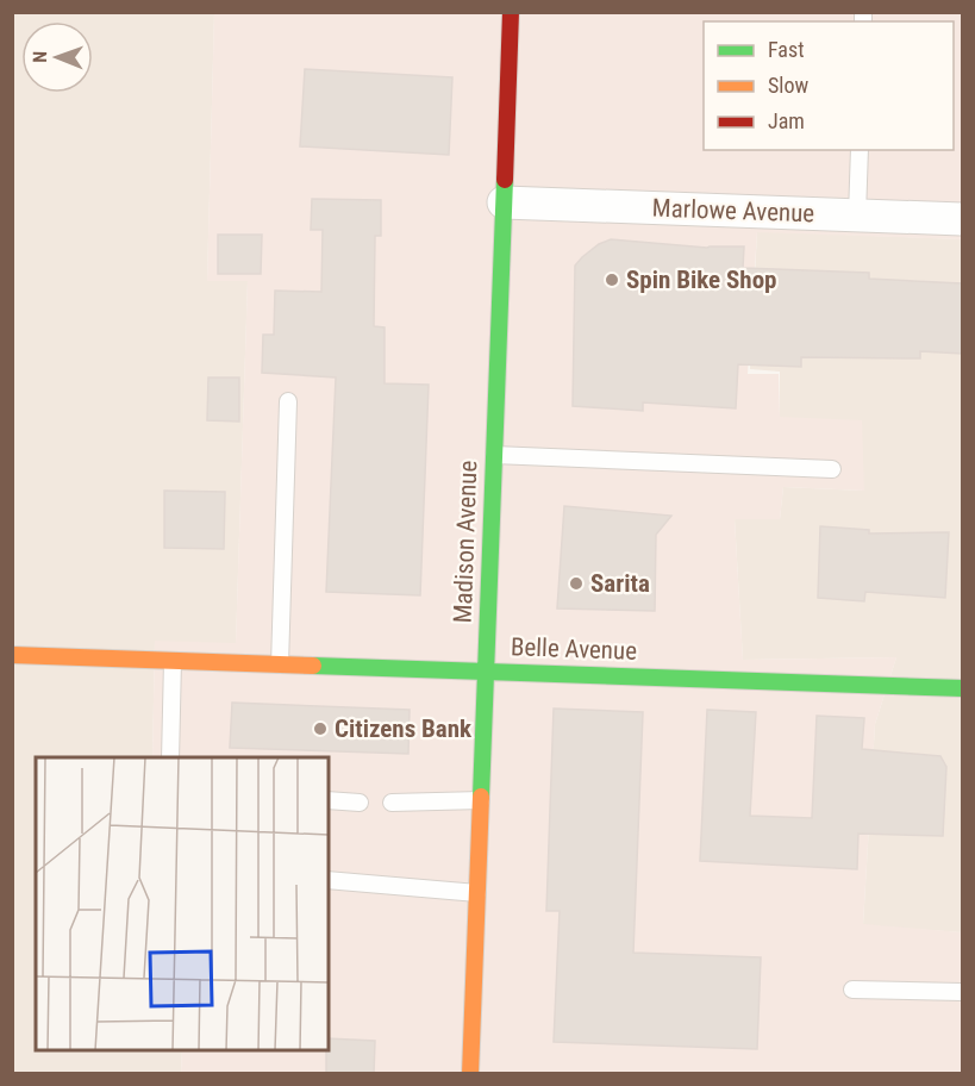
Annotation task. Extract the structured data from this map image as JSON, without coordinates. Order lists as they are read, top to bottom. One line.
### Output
{"streets":{"main road":["Madison Avenue","Belle Avenue"],"street":["Marlowe Avenue"]},"crossings":[["Marlowe Avenue","Madison Avenue"],["Madison Avenue","Belle Avenue"]],"places":["Spin Bike Shop","Sarita","Citizens Bank"],"legend":["Fast","Slow","Jam"],"north":"left"}
